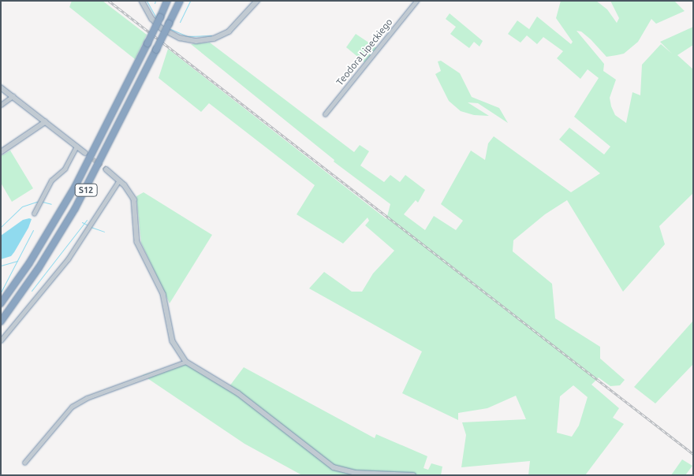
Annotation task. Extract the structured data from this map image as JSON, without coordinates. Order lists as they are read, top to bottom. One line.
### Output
{"streets":{"highway":["S12"],"street":["Teodora Lipeckiego"]}}
